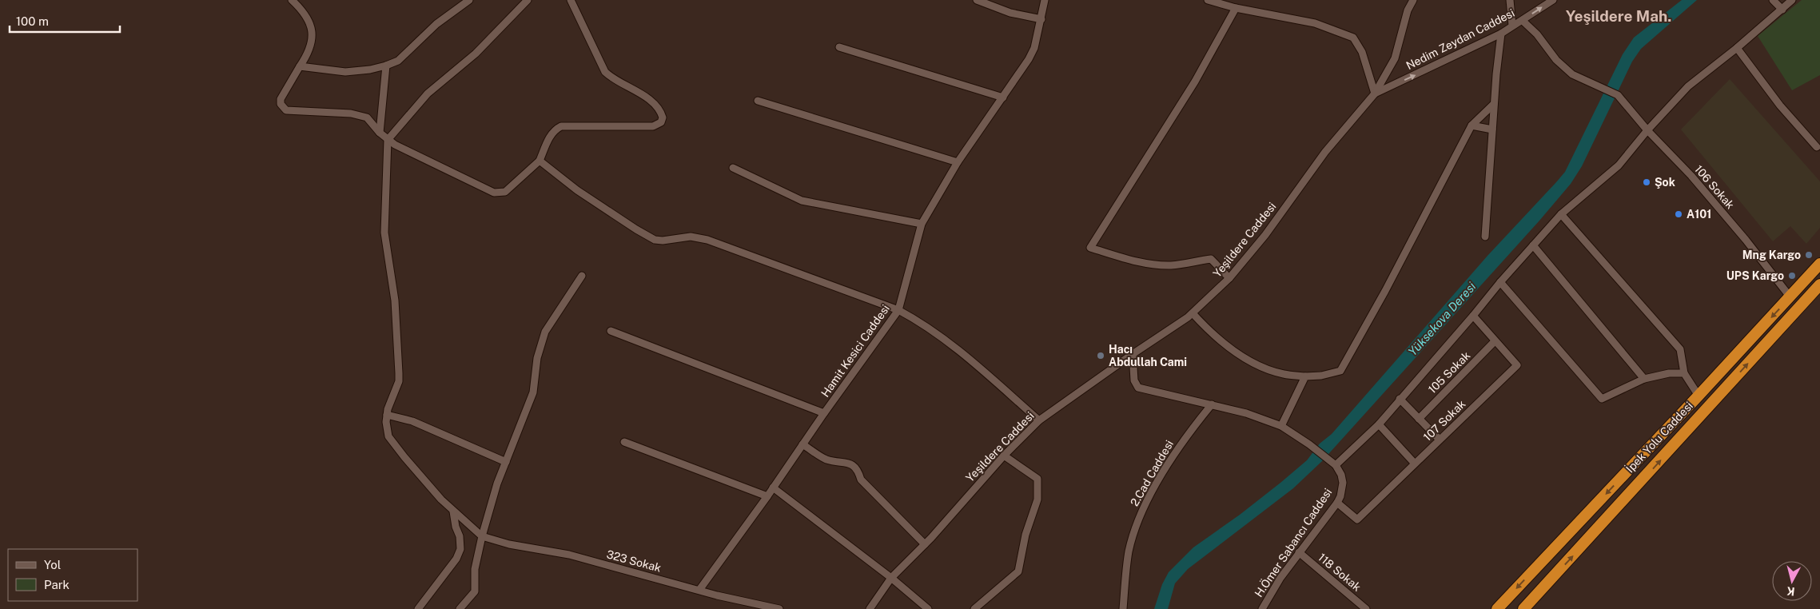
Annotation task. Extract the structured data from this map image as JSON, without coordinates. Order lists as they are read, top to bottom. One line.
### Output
{"streets":{"highway":["İpek Yolu Caddesi"],"street":["Nedim Zeydan Caddesi","106 Sokak","Yeşildere Caddesi","Hamit Kesici Caddesi","105 Sokak","107 Sokak","2.Cad Caddesi","H.Ömer Sabancı Caddesi","323 Sokak","118 Sokak"]},"crossings":[["Nedim Zeydan Caddesi","106 Sokak"],["Nedim Zeydan Caddesi","Yeşildere Caddesi"],["106 Sokak","İpek Yolu Caddesi"],["Hamit Kesici Caddesi","323 Sokak"],["105 Sokak","107 Sokak"],["107 Sokak","H.Ömer Sabancı Caddesi"],["H.Ömer Sabancı Caddesi","118 Sokak"]],"one_way":["Nedim Zeydan Caddesi"],"districts":["Yeşildere Mah."],"water":["Yüksekova Deresi"],"places":["Şok","A101","Mng Kargo","UPS Kargo","Hacı Abdullah Cami"],"legend":["Yol","Park"],"scale_bar":"100 m","north":"bottom"}
